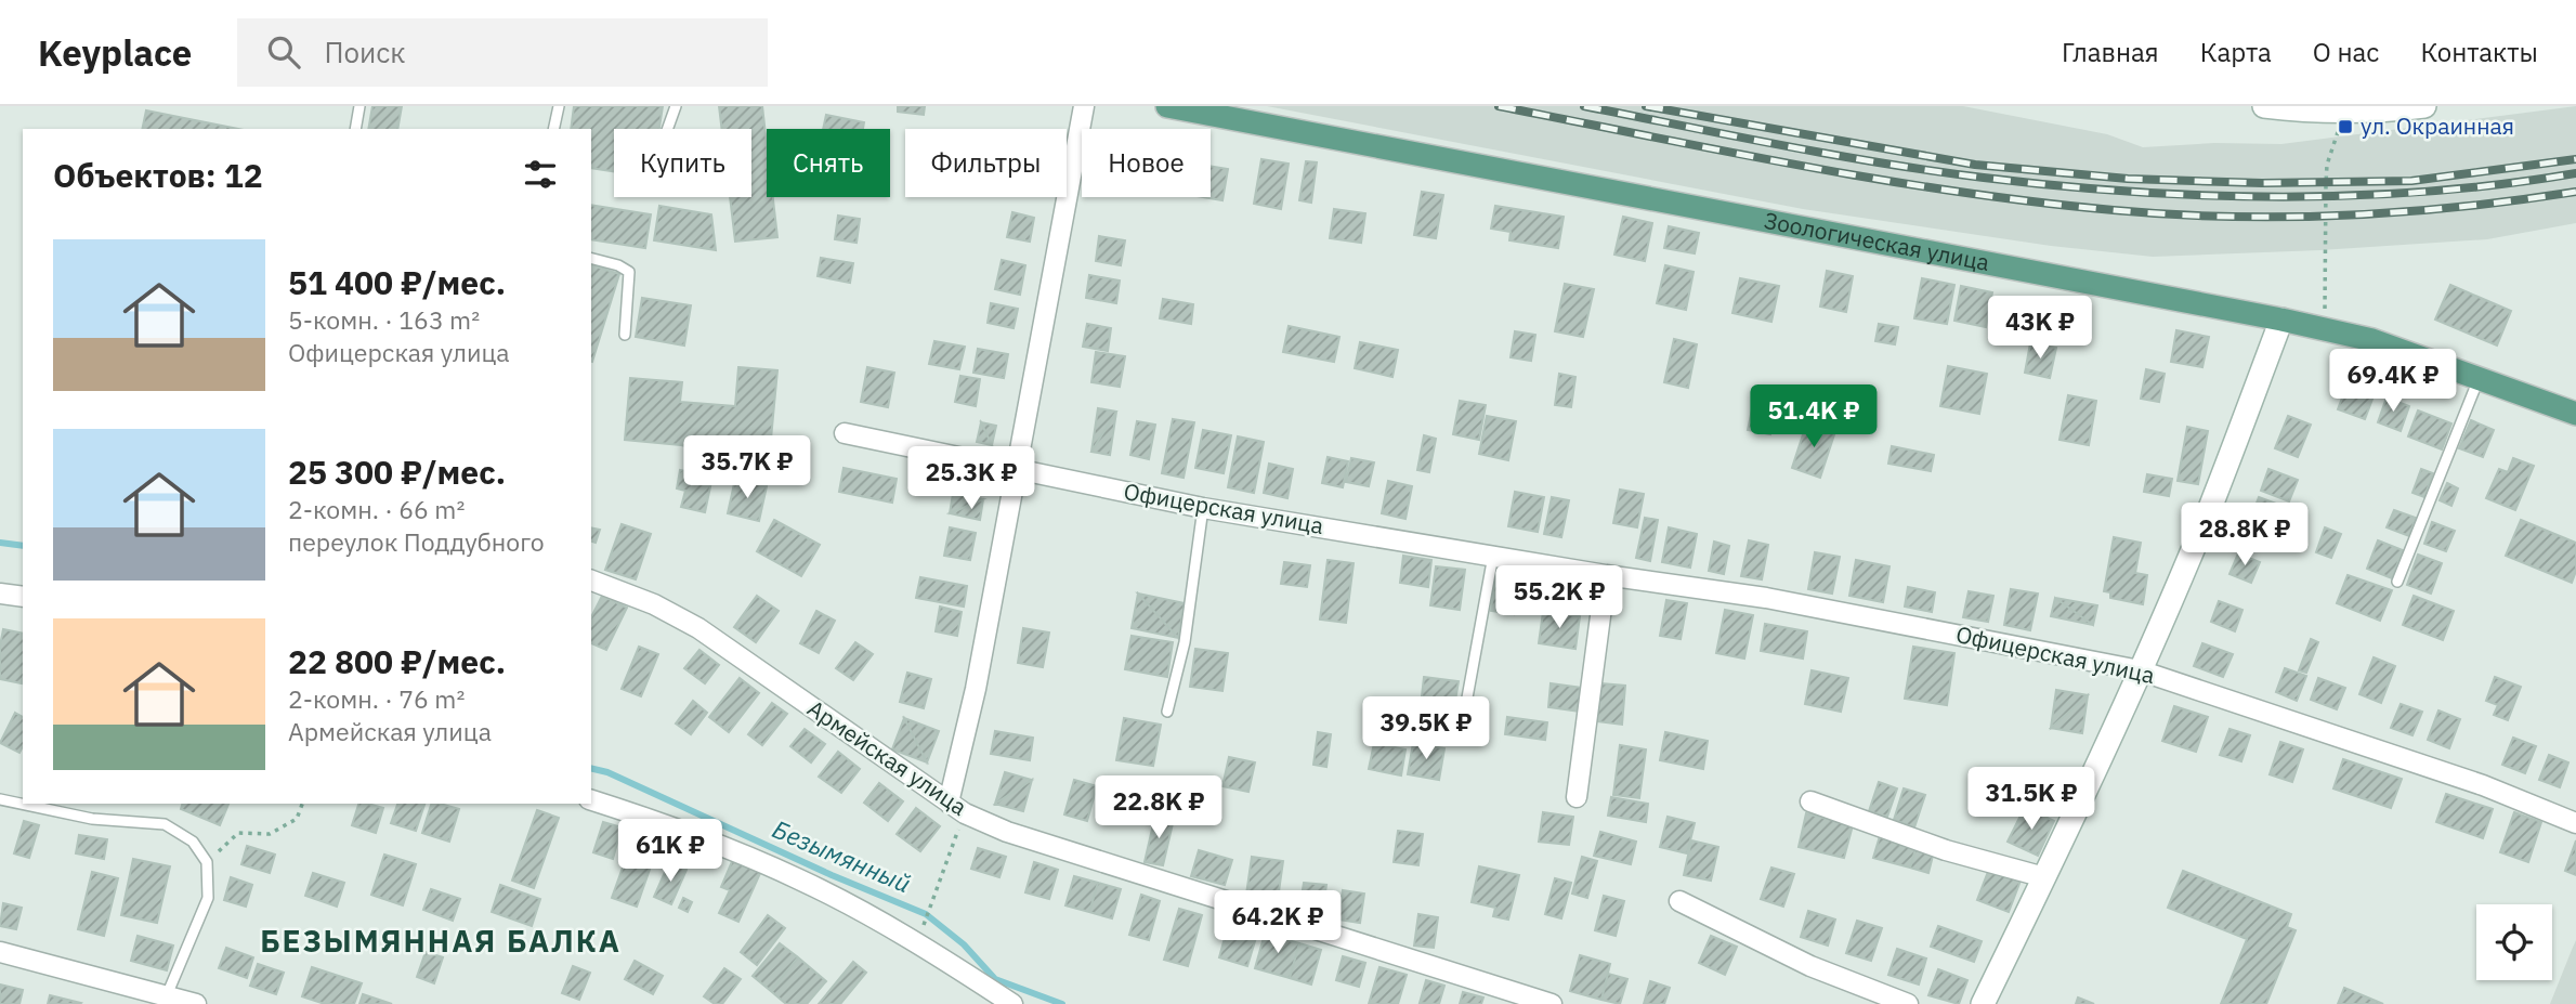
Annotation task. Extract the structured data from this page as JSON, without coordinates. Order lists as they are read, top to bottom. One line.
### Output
{"streets":{"main road":["Зоологическая улица"],"street":["Офицерская улица","Армейская улица"]},"districts":["БЕЗЫМЯННАЯ БАЛКА"],"water":["Безымянный"],"places":{"transit":["ул. Окраинная"]},"page":{"header":"Keyplace","search":"Поиск","nav":["Главная","Карта","О нас","Контакты"],"chip":["Купить","Снять","Фильтры","Новое"],"heading":"Объектов: 12","list":[{"name":"51 400 ₽/мес.","note":"5-комн. · 163 m² · Офицерская улица"},{"name":"25 300 ₽/мес.","note":"2-комн. · 66 m² · переулок Поддубного"},{"name":"22 800 ₽/мес.","note":"2-комн. · 76 m² · Армейская улица"}],"price":["43K ₽","69.4K ₽","51.4K ₽","35.7K ₽","25.3K ₽","28.8K ₽","55.2K ₽","39.5K ₽","31.5K ₽","22.8K ₽","61K ₽","64.2K ₽"]}}
